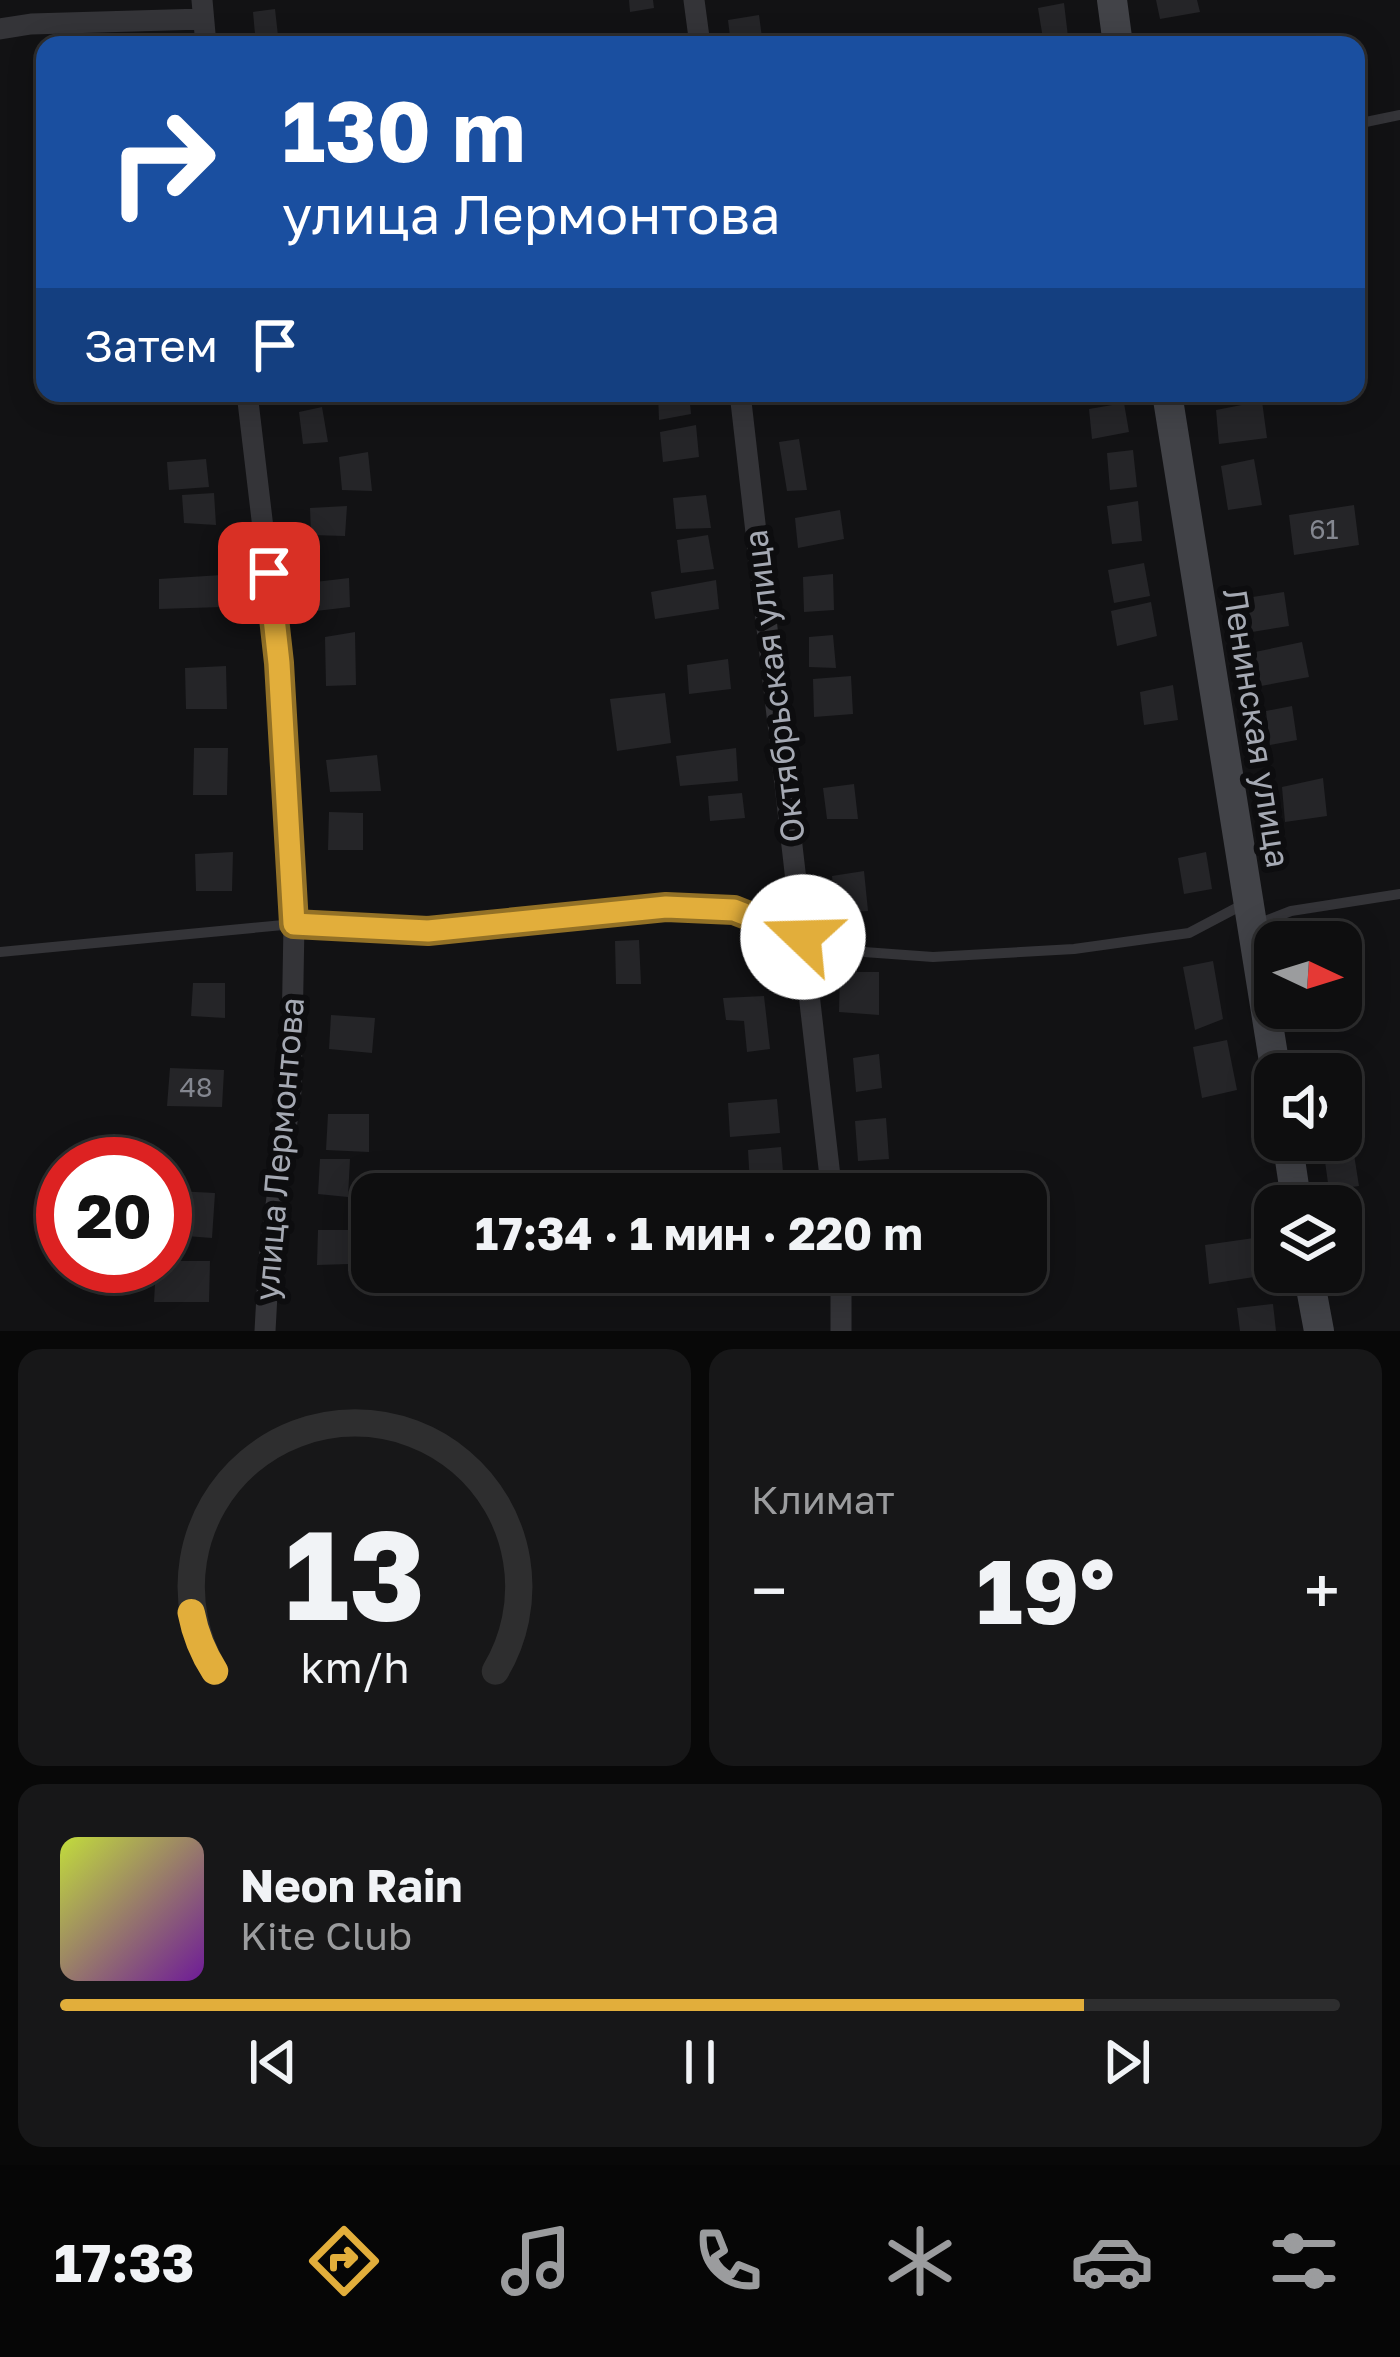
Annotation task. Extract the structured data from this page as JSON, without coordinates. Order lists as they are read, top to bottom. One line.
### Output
{"streets":{"street":["Октябрьская улица","Ленинская улица","улица Лермонтова"]},"house_numbers":["61","48"],"north":"right","page":{"turn":["130 m","улица Лермонтова"],"then":"Затем","limit":"20","trip":"17:34 · 1 мин · 220 m","tile":"Климат","heat":["−","19°","+"],"song":["Neon Rain","Kite Club"],"tabs":"17:33","gauge":["13","km/h"]}}
